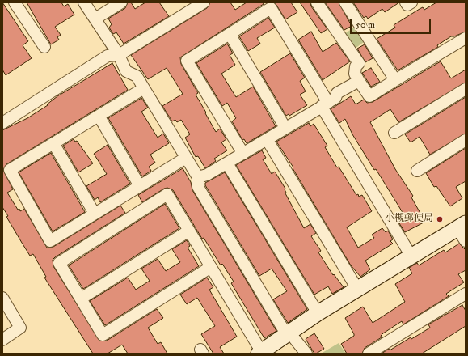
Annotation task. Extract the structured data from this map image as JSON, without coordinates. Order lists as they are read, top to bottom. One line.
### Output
{"places":["小槻郵便局"],"scale_bar":"50 m"}
